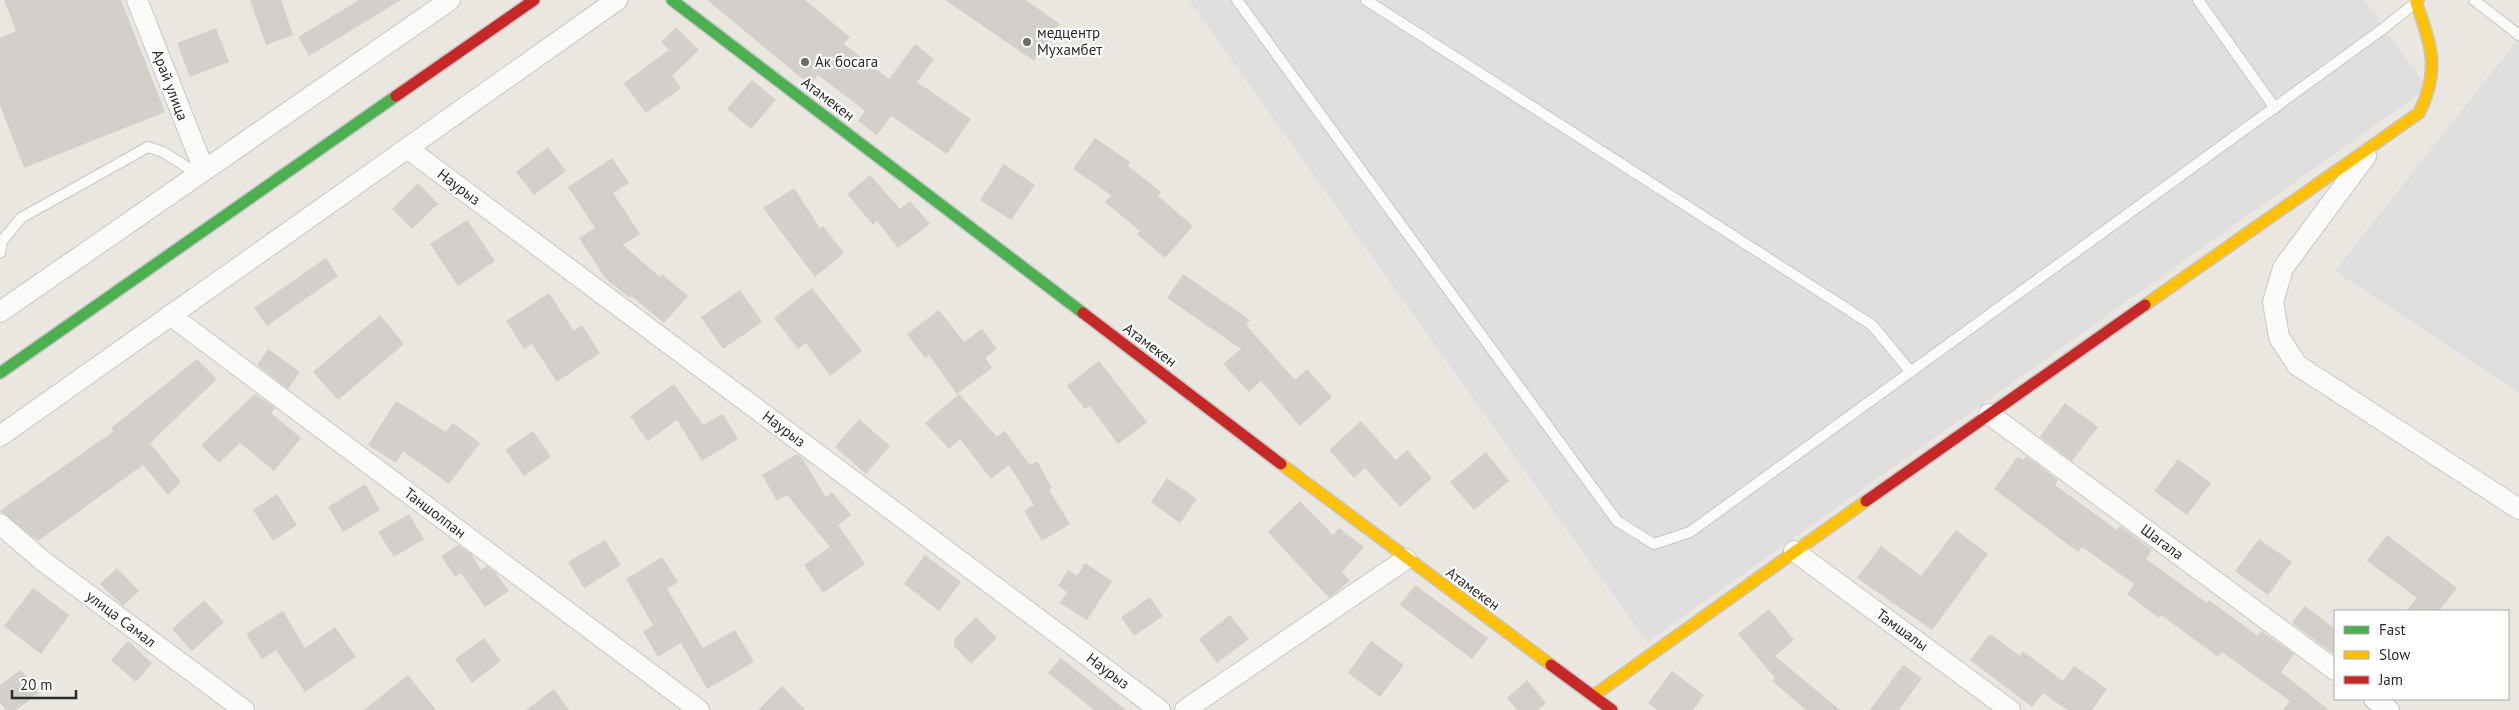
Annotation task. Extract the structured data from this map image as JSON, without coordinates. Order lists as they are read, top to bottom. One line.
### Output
{"streets":{"street":["Арай улица","Атамекен","Наурыз","Таншолпан","Шагала","улица Самал","Тамшалы"]},"places":["медцентр Мухамбет","Ак босага"],"legend":["Fast","Slow","Jam"],"scale_bar":"20 m"}
